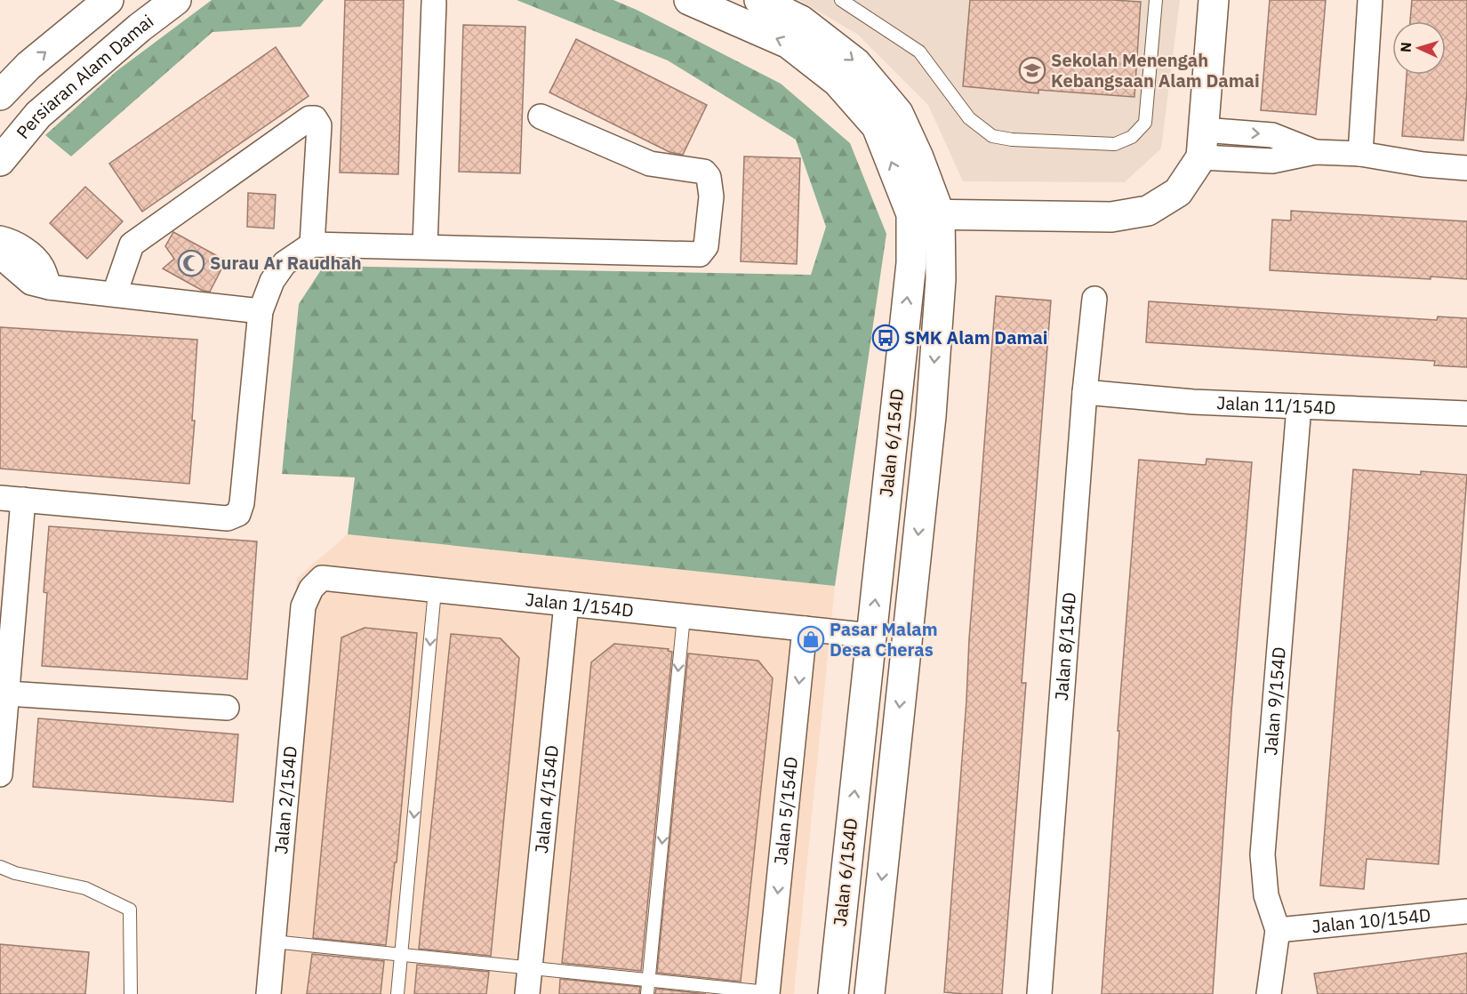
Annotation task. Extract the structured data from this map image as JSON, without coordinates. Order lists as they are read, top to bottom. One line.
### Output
{"streets":{"street":["Persiaran Alam Damai","Jalan 11/154D","Jalan 6/154D","Jalan 1/154D","Jalan 8/154D","Jalan 9/154D","Jalan 4/154D","Jalan 2/154D","Jalan 5/154D","Jalan 10/154D"]},"crossings":[["Jalan 11/154D","Jalan 8/154D"],["Jalan 11/154D","Jalan 9/154D"],["Jalan 6/154D","Jalan 1/154D"],["Jalan 1/154D","Jalan 4/154D"],["Jalan 1/154D","Jalan 2/154D"],["Jalan 1/154D","Jalan 5/154D"],["Jalan 9/154D","Jalan 10/154D"]],"one_way":["Jalan 5/154D"],"places":{"school or university":["Sekolah Menengah Kebangsaan Alam Damai"],"mosque":["Surau Ar Raudhah"],"bus stop":["SMK Alam Damai"],"shop":["Pasar Malam Desa Cheras"]},"north":"left"}
